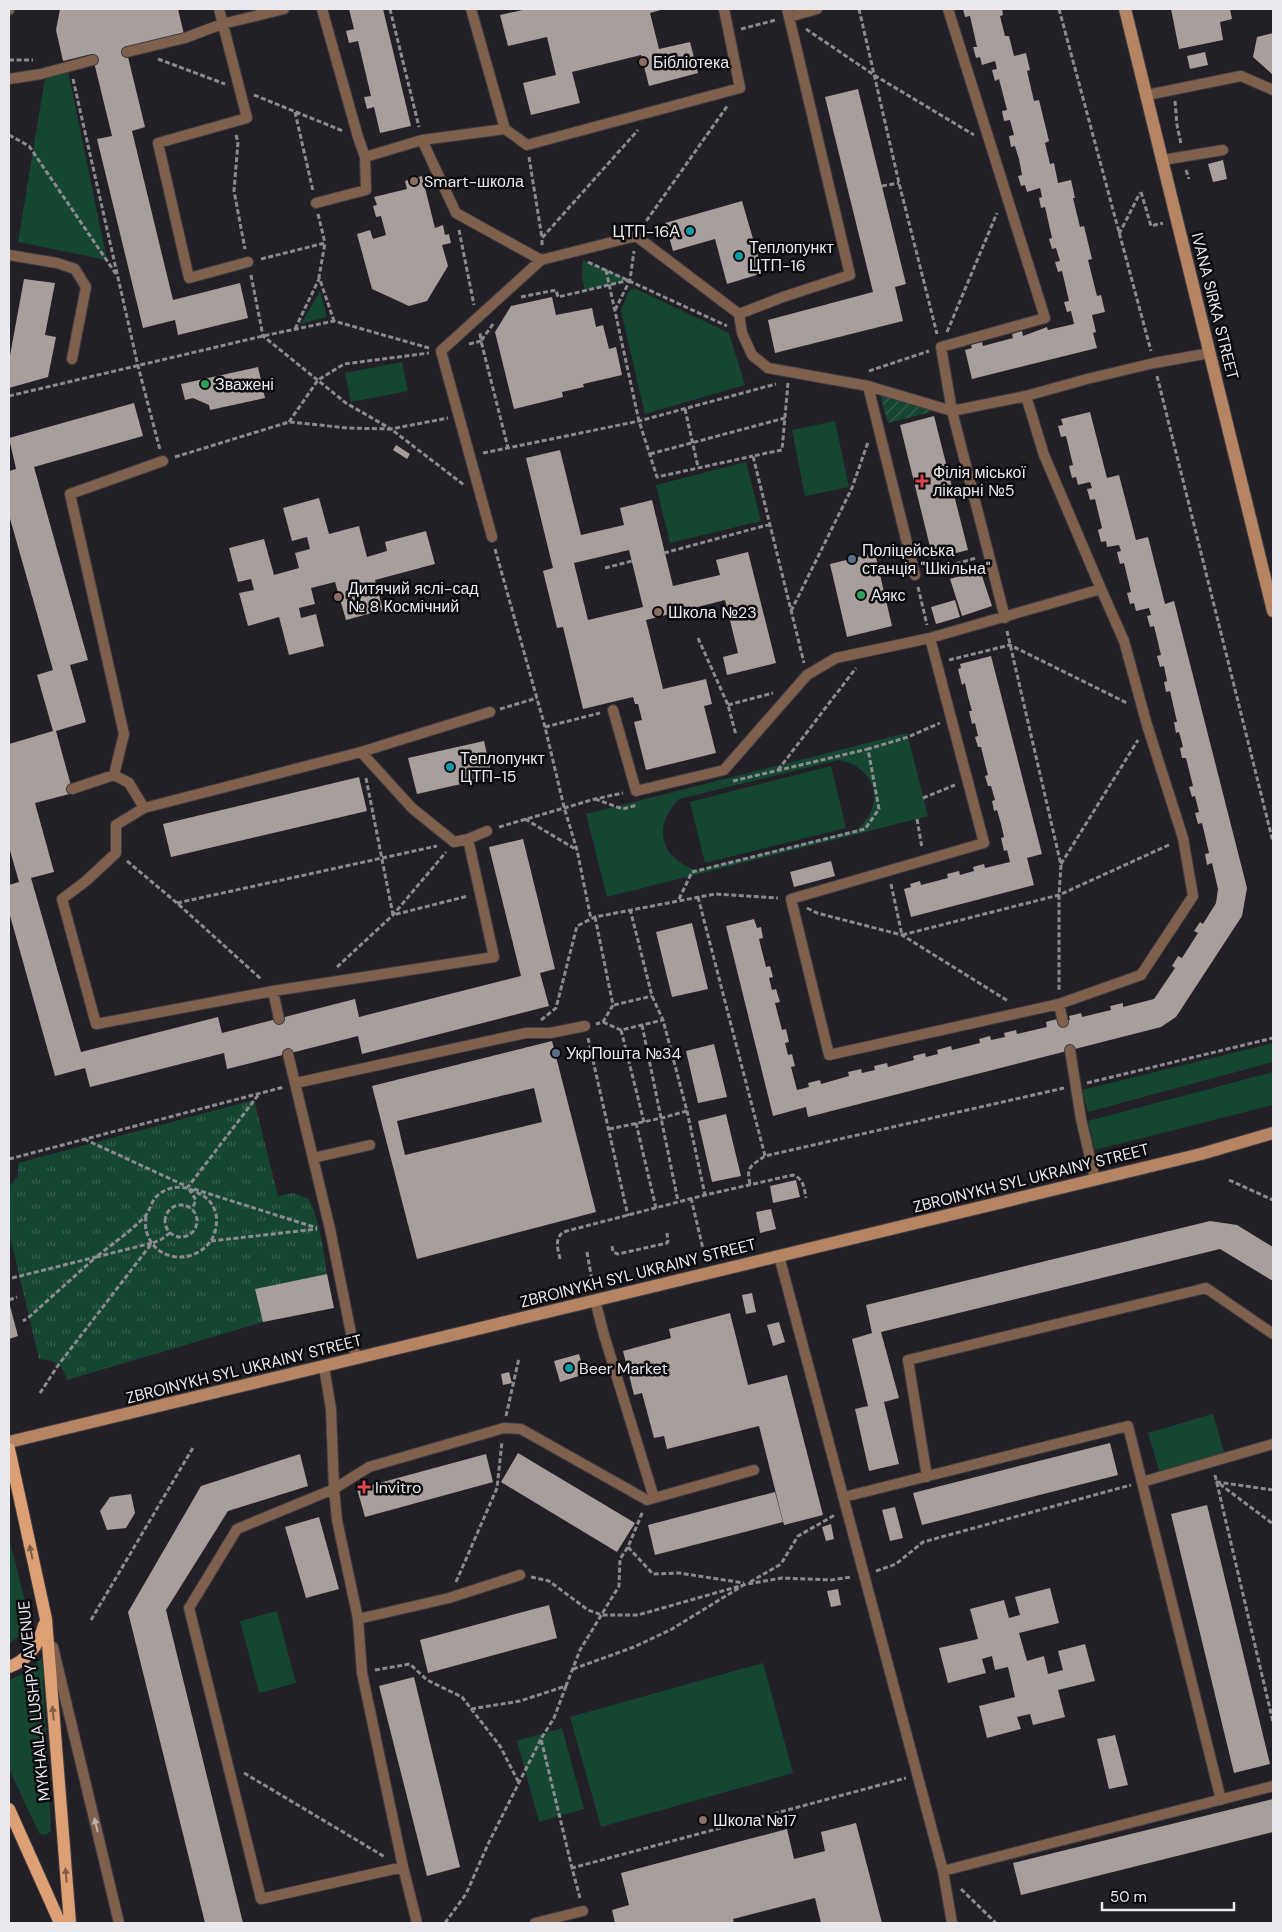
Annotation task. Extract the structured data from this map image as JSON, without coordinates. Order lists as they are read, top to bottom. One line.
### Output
{"streets":{"main road":["MYKHAILA LUSHPY AVENUE"],"street":["IVANA SIRKA STREET","ZBROINYKH SYL UKRAINY STREET"]},"one_way":["MYKHAILA LUSHPY AVENUE"],"places":{"other":["Бібліотека","Smart-школа","ЦТП-16А","Теплопункт ЦТП-16","Зважені","Поліцейська станція \"Шкільна\"","Аякс","Дитячий яслі-сад № 8 Космічний","Школа №23","Теплопункт ЦТП-15","УкрПошта №34","Beer Market","Школа №17"],"health":["Філія міської лікарні №5","Invitro"]},"scale_bar":"50 m"}
